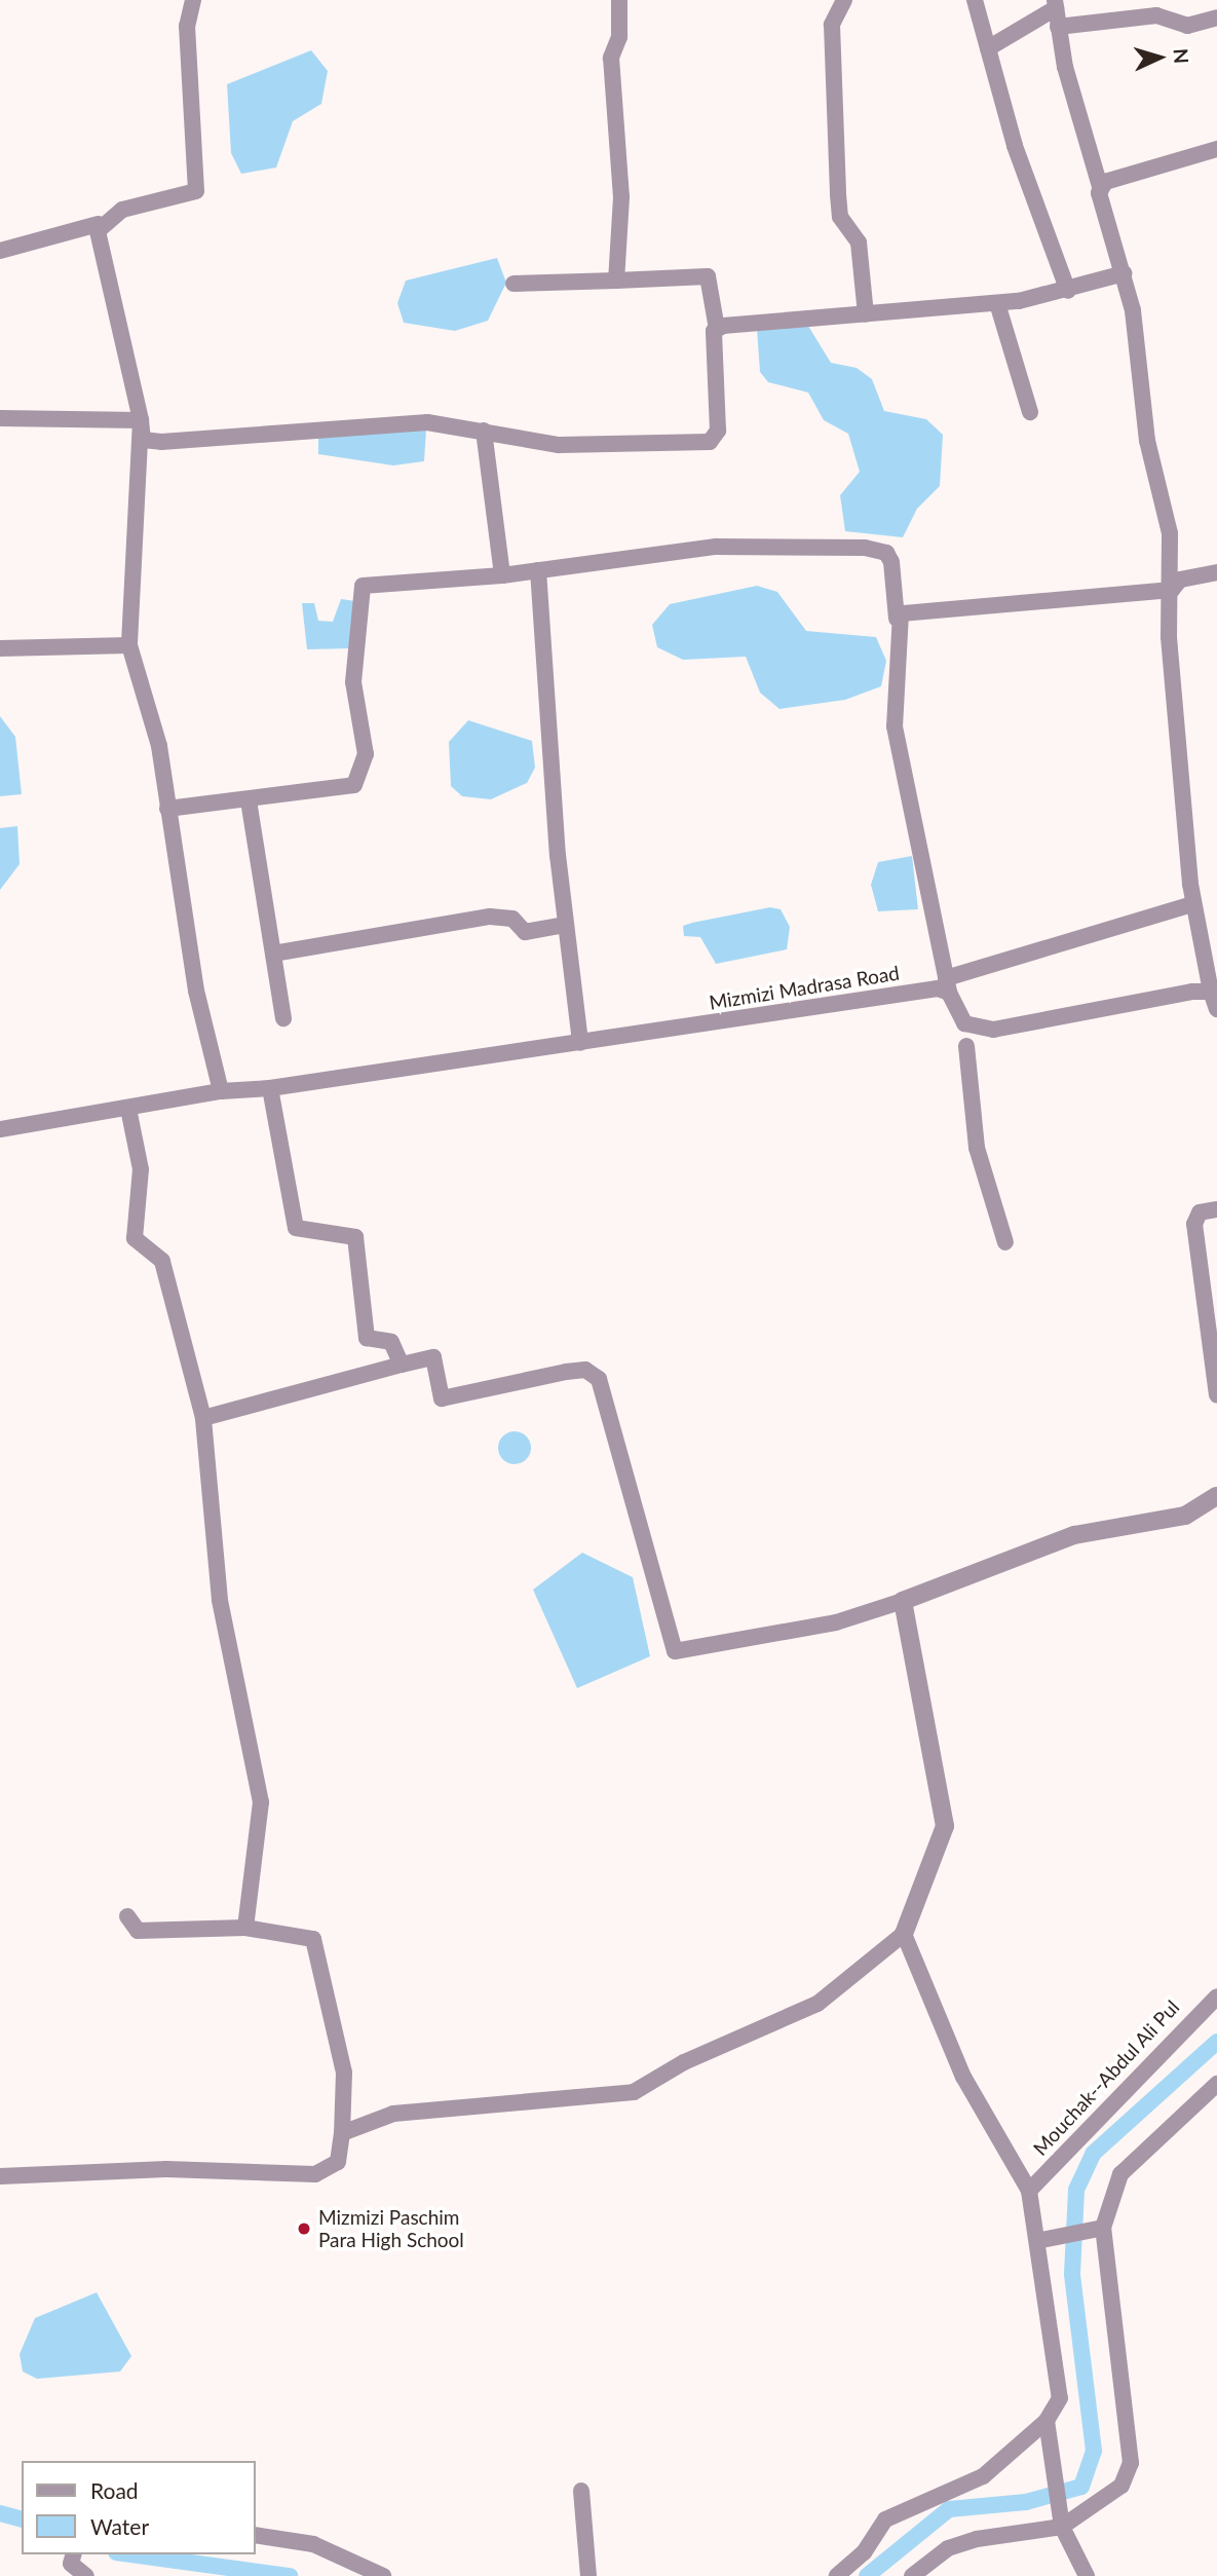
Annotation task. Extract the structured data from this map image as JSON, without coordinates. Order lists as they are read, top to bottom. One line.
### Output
{"streets":{"street":["Mizmizi Madrasa Road","Mouchak--Abdul Ali Pul"]},"places":["Mizmizi Paschim Para High School"],"legend":["Road","Water"],"north":"right"}
